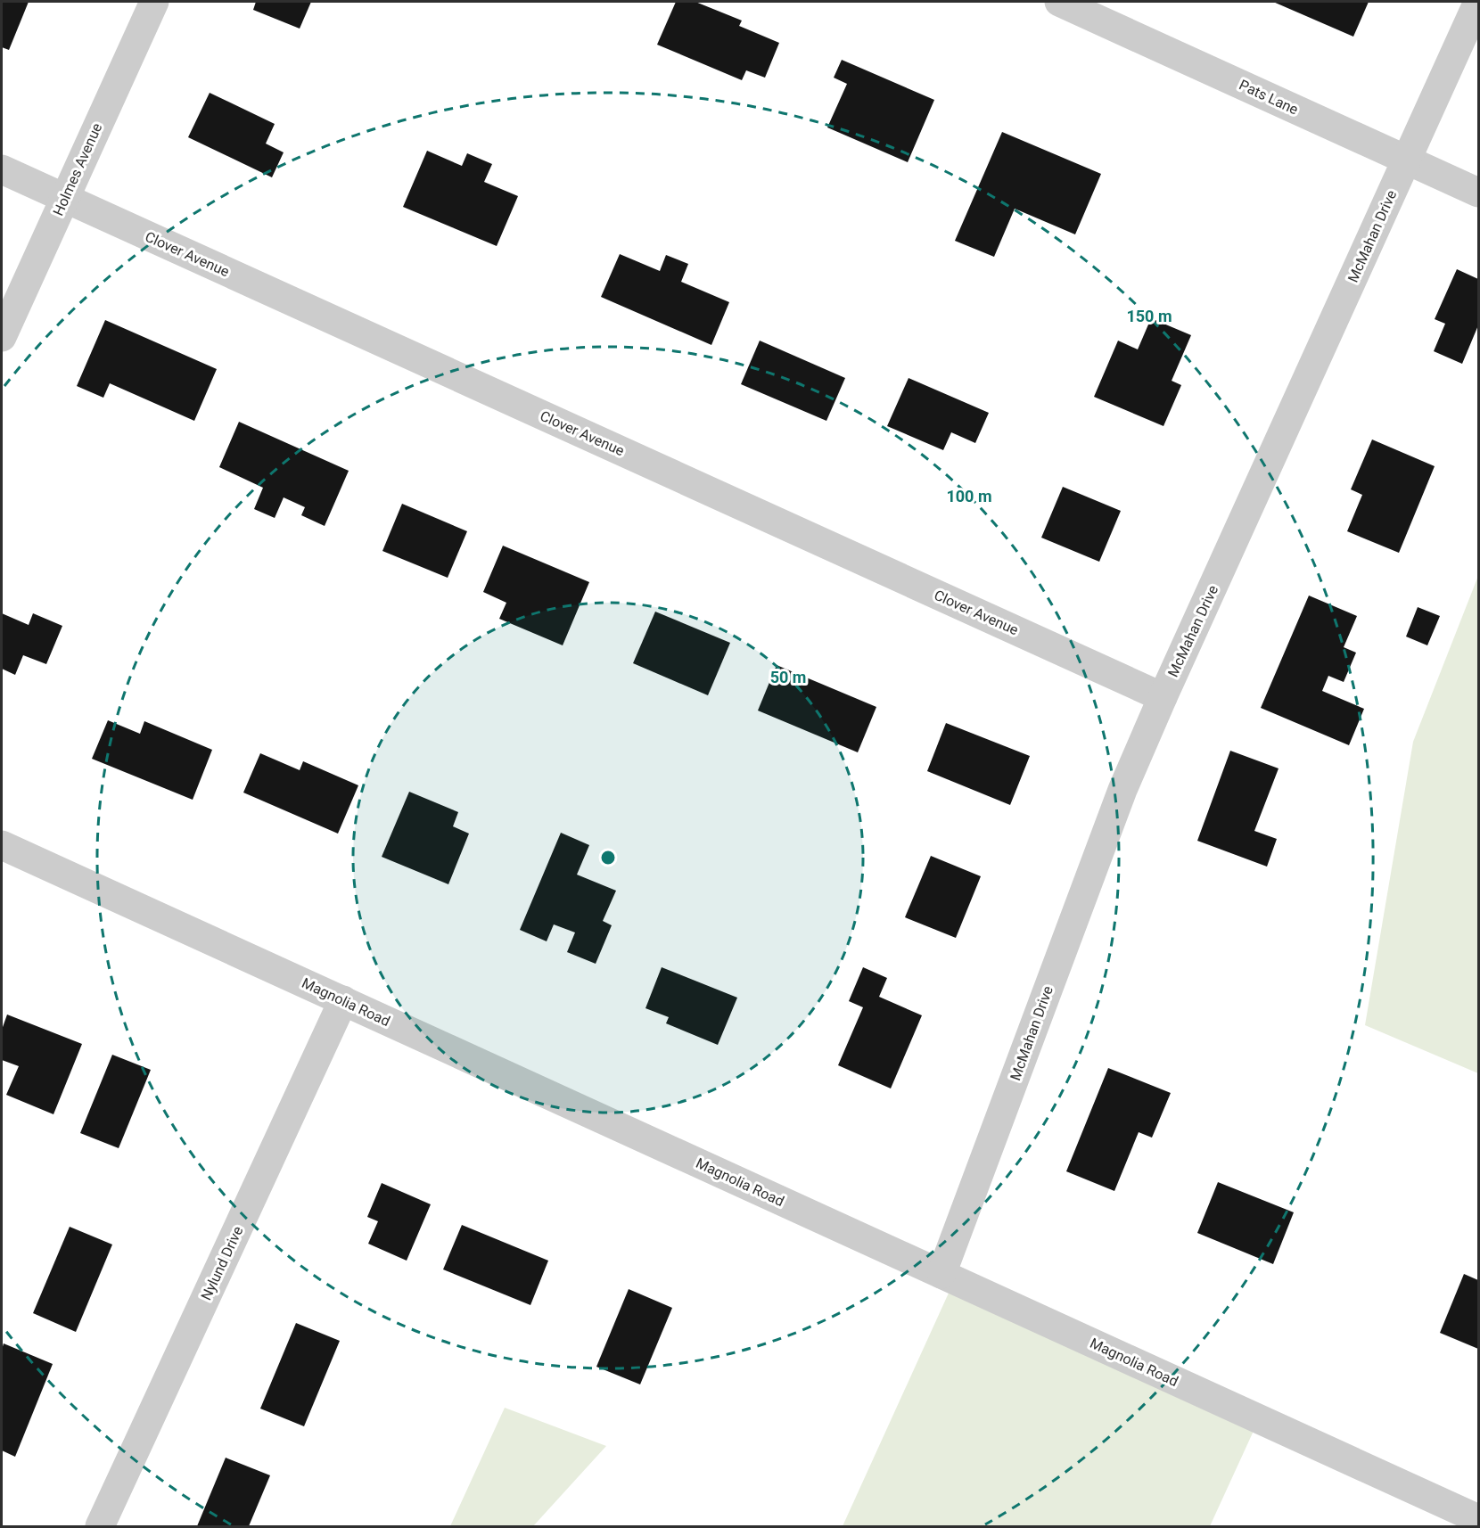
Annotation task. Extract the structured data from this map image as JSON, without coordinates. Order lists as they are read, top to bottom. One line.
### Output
{"streets":{"street":["Pats Lane","Holmes Avenue","McMahan Drive","Clover Avenue","Magnolia Road","Nylund Drive"]},"crossings":[["Pats Lane","McMahan Drive"],["Holmes Avenue","Clover Avenue"],["McMahan Drive","Clover Avenue"],["McMahan Drive","Magnolia Road"],["Magnolia Road","Nylund Drive"]],"rings":["150 m","100 m","50 m"]}
